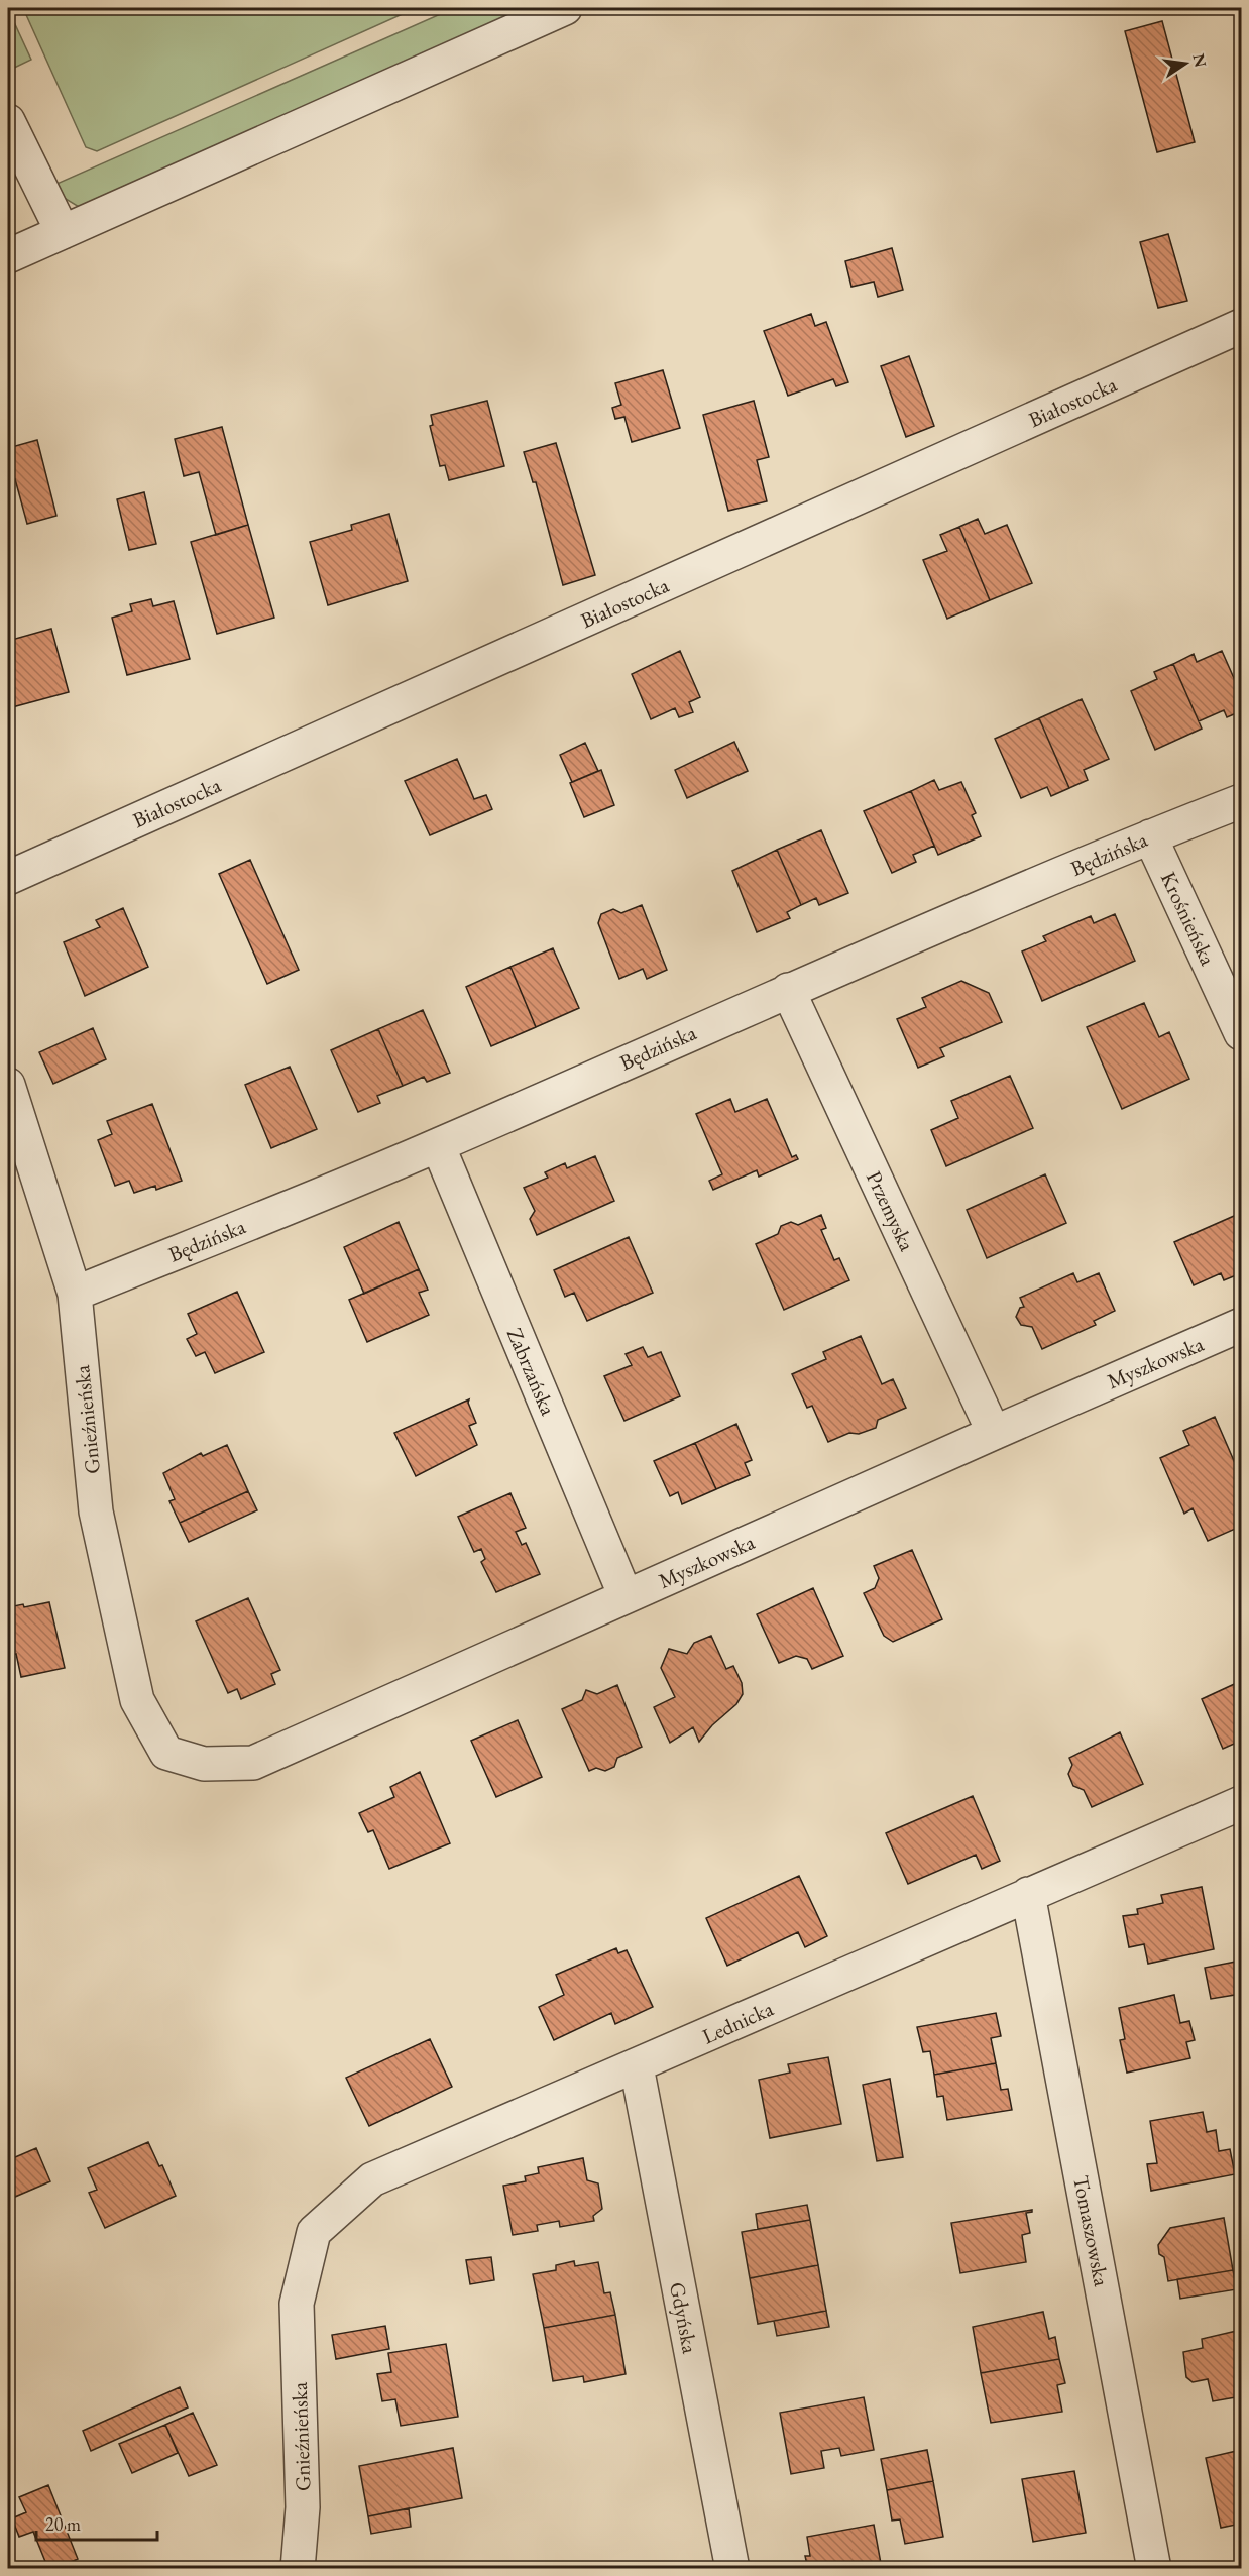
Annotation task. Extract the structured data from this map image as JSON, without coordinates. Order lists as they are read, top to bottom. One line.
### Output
{"streets":{"street":["Białostocka","Będzińska","Krośnieńska","Przemyska","Myszkowska","Zabrzańska","Gnieźnieńska","Lednicka","Tomaszowska","Gdyńska"]},"crossings":[["Będzińska","Krośnieńska"],["Będzińska","Przemyska"],["Będzińska","Zabrzańska"],["Będzińska","Gnieźnieńska"],["Przemyska","Myszkowska"],["Myszkowska","Zabrzańska"],["Myszkowska","Gnieźnieńska"],["Gnieźnieńska","Lednicka"],["Lednicka","Tomaszowska"],["Lednicka","Gdyńska"]],"scale_bar":"20 m","north":"right"}
